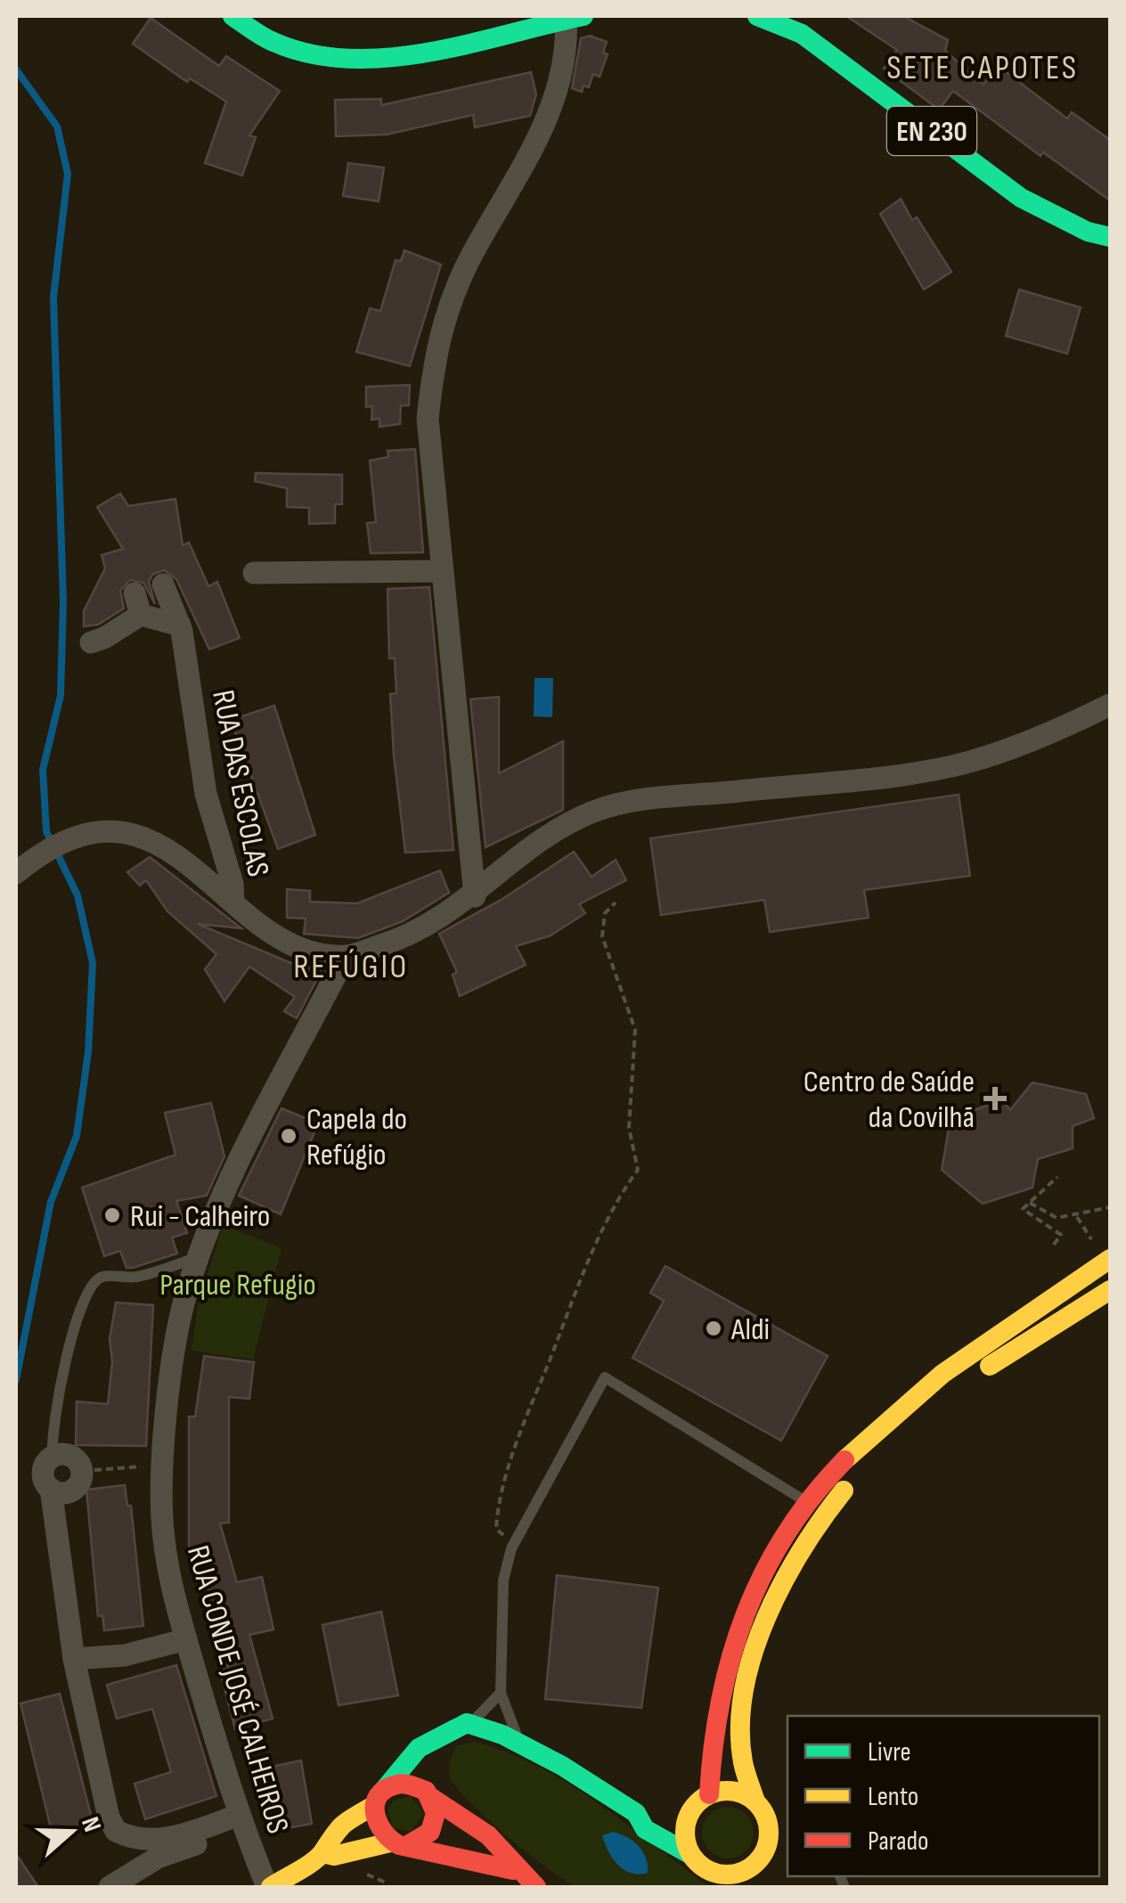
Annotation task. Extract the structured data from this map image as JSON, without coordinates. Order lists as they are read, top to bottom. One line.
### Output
{"streets":{"main road":["EN 230"],"street":["RUA DAS ESCOLAS","RUA CONDE JOSÉ CALHEIROS"]},"districts":["SETE CAPOTES","REFÚGIO"],"parks":["Parque Refugio"],"places":{"health":["Centro de Saúde da Covilhã"],"other":["Capela do Refúgio","Rui - Calheiro","Aldi"]},"legend":["Livre","Lento","Parado"],"north":"right"}
